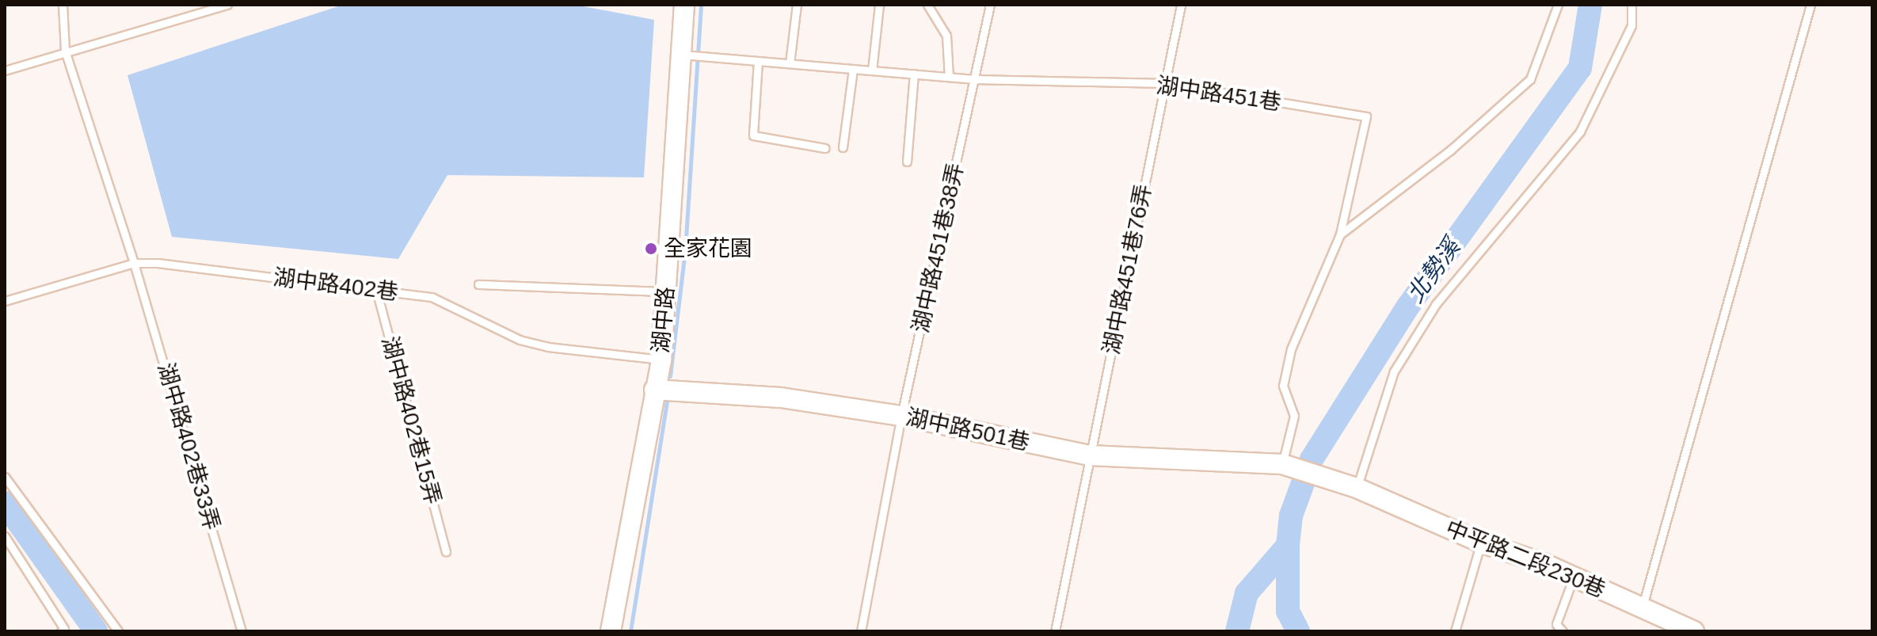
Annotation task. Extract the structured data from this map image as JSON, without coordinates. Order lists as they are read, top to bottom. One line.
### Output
{"streets":{"street":["湖中路","湖中路501巷","中平路二段230巷"],"lane":["湖中路451巷","湖中路451巷38弄","湖中路451巷76弄","湖中路402巷","湖中路402巷15弄","湖中路402巷33弄"]},"crossings":[["湖中路451巷","湖中路451巷38弄"],["湖中路451巷","湖中路451巷76弄"],["湖中路451巷","湖中路"],["湖中路451巷","湖中路501巷"],["湖中路451巷","中平路二段230巷"],["湖中路451巷38弄","湖中路501巷"],["湖中路451巷76弄","湖中路501巷"],["湖中路402巷","湖中路"],["湖中路402巷","湖中路402巷15弄"],["湖中路402巷","湖中路402巷33弄"],["湖中路","湖中路501巷"],["湖中路501巷","中平路二段230巷"]],"water":["北勢溪"],"places":["全家花園"]}
